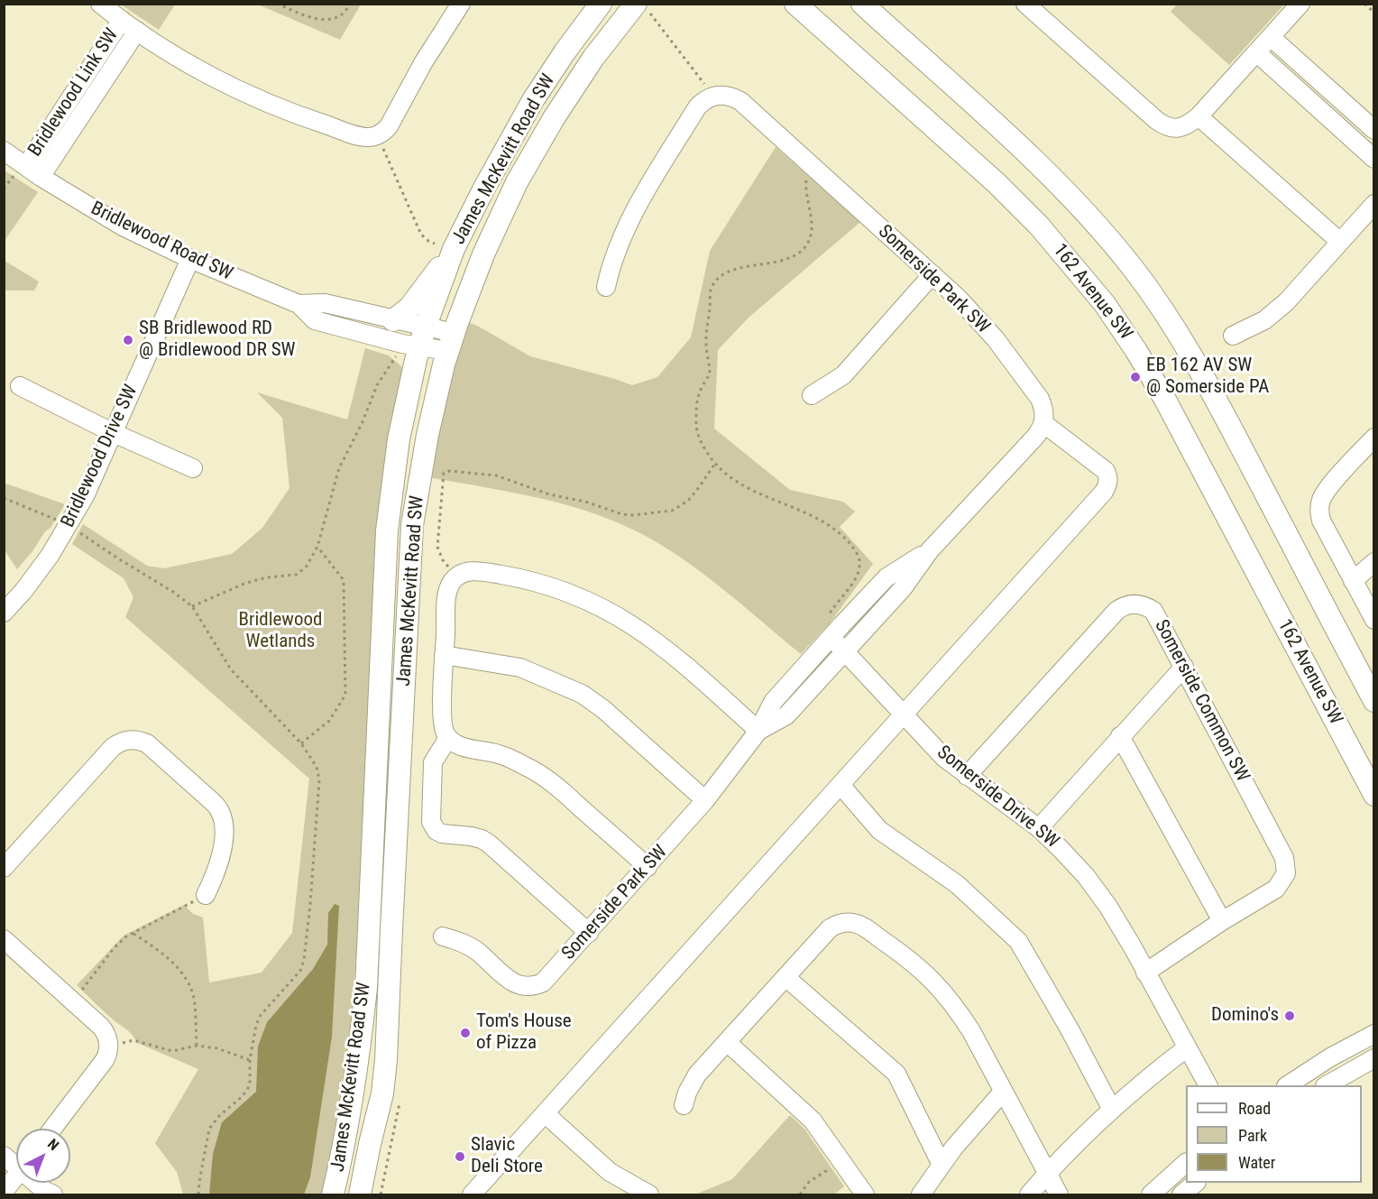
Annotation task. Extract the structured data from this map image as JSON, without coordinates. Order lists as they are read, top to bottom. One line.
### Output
{"streets":{"main road":["James McKevitt Road SW","162 Avenue SW"],"street":["Bridlewood Link SW","Bridlewood Road SW","Somerside Park SW","Bridlewood Drive SW","Somerside Common SW","Somerside Drive SW"]},"crossings":[["Bridlewood Link SW","Bridlewood Road SW"],["James McKevitt Road SW","Bridlewood Road SW"],["Bridlewood Road SW","Bridlewood Drive SW"],["Somerside Park SW","Somerside Drive SW"],["Somerside Common SW","Somerside Drive SW"]],"parks":["Bridlewood Wetlands"],"places":["SB Bridlewood RD @ Bridlewood DR SW","EB 162 AV SW @ Somerside PA","Domino's","Tom's House of Pizza","Slavic Deli Store"],"legend":["Road","Park","Water"],"north":"top right"}
